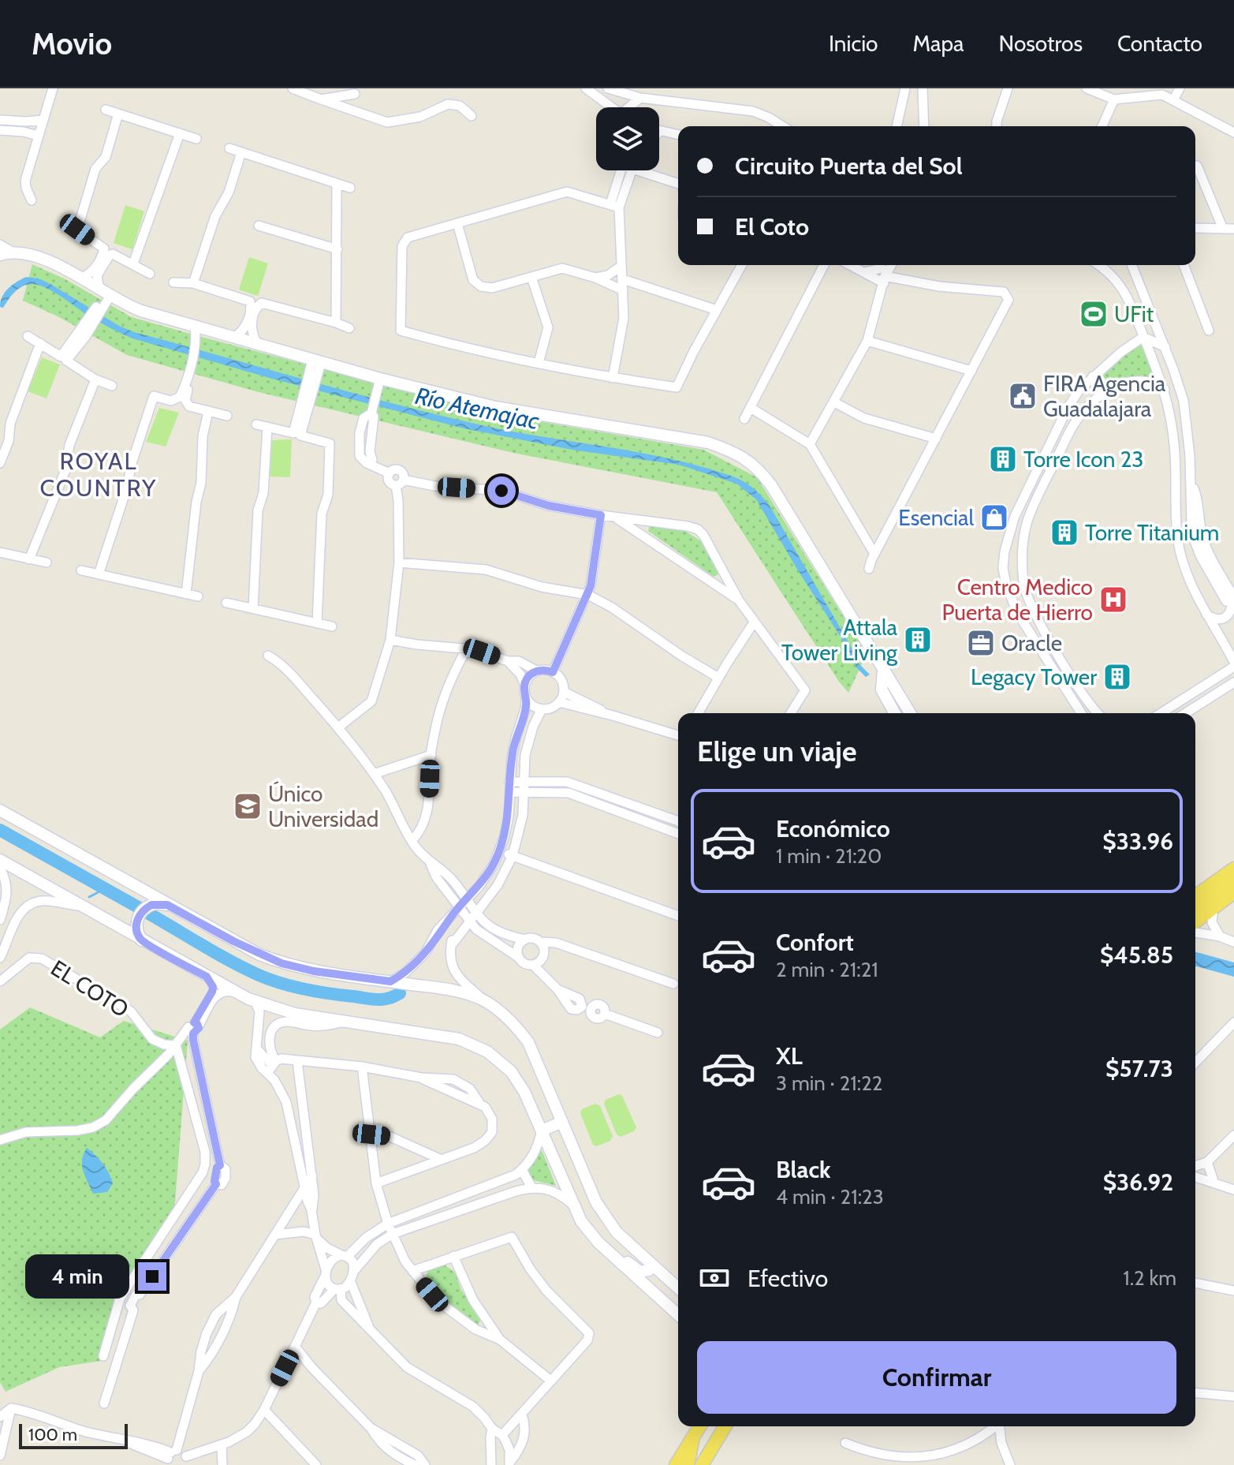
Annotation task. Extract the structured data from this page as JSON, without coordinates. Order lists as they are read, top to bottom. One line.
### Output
{"streets":{"street":["EL COTO"]},"districts":["ROYAL COUNTRY"],"water":["Río Atemajac"],"places":{"sports":["UFit"],"public building":["FIRA Agencia Guadalajara"],"building":["Torre Icon 23","Torre Titanium","Attala Tower Living","Legacy Tower"],"shop":["Esencial"],"hospital":["Centro Medico Puerta de Hierro"],"office":["Oracle"],"school or university":["Único Universidad"]},"scale_bar":"100 m","page":{"header":"Movio","nav":["Inicio","Mapa","Nosotros","Contacto"],"banner":["Circuito Puerta del Sol","El Coto"],"heading":"Elige un viaje","list":[{"name":"Económico","note":"1 min · 21:20","value":"$33.96"},{"name":"Confort","note":"2 min · 21:21","value":"$45.85"},{"name":"XL","note":"3 min · 21:22","value":"$57.73"},{"name":"Black","note":"4 min · 21:23","value":"$36.92"}],"pay":["Efectivo","1.2 km"],"bubble":"4 min","buttons":"Confirmar","scale":"100 m"}}
